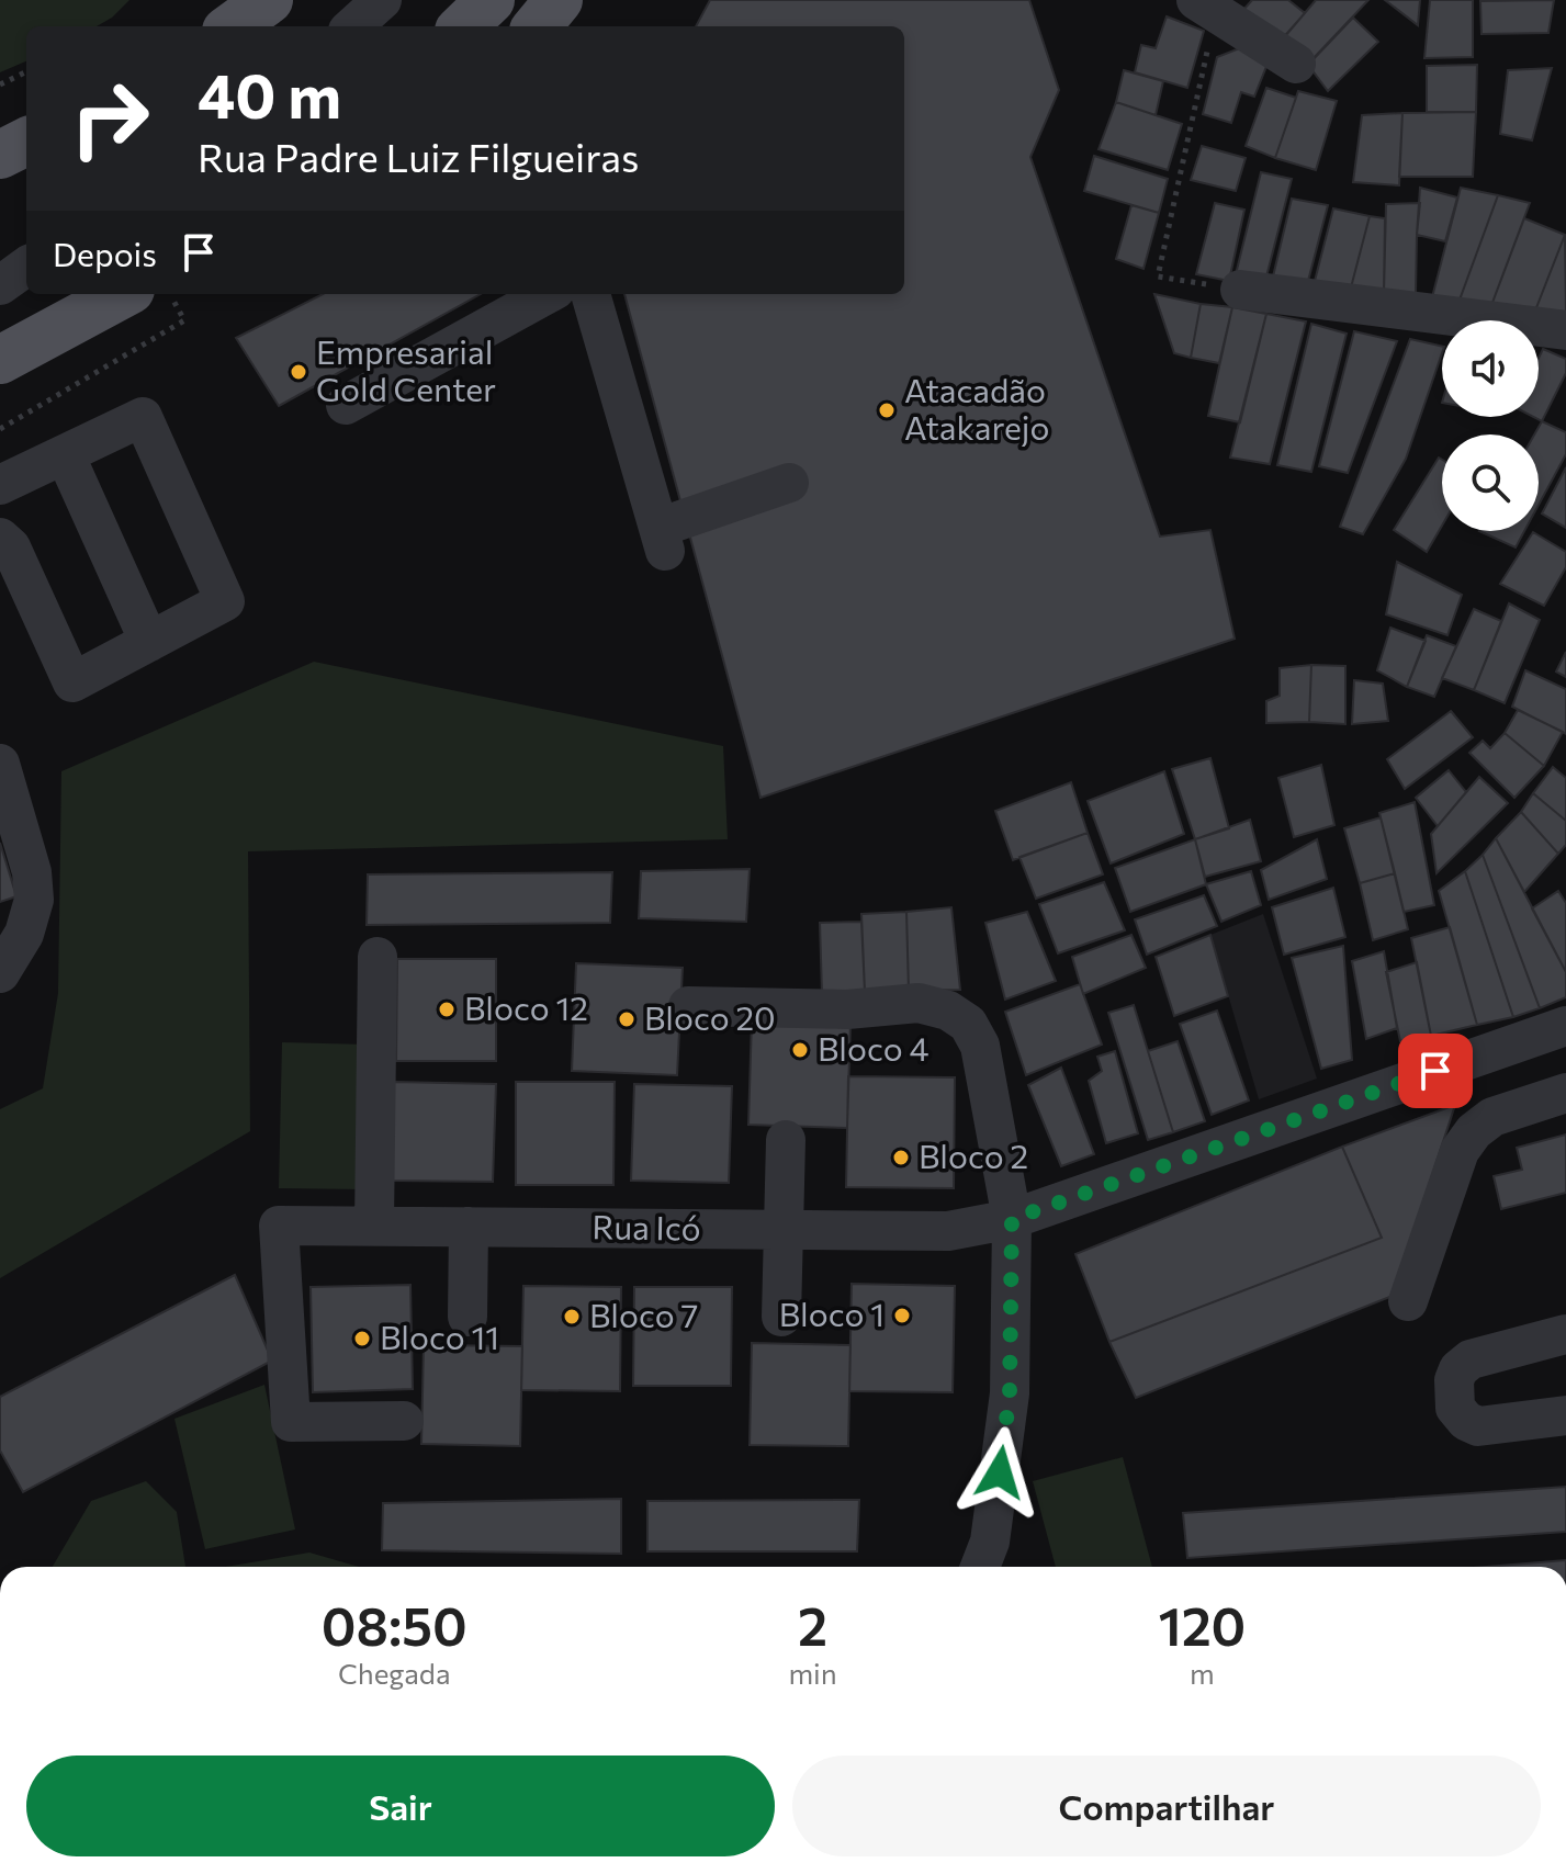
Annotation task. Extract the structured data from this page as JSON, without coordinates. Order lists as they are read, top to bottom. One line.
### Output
{"streets":{"street":["Rua Icó"]},"places":["Empresarial Gold Center","Atacadão Atakarejo","Bloco 12","Bloco 20","Bloco 4","Bloco 2","Bloco 1","Bloco 7","Bloco 11"],"page":{"turn":["40 m","Rua Padre Luiz Filgueiras"],"then":"Depois","eta":["08:50","Chegada","2","min","120","m"],"buttons":["Sair","Compartilhar"]}}
